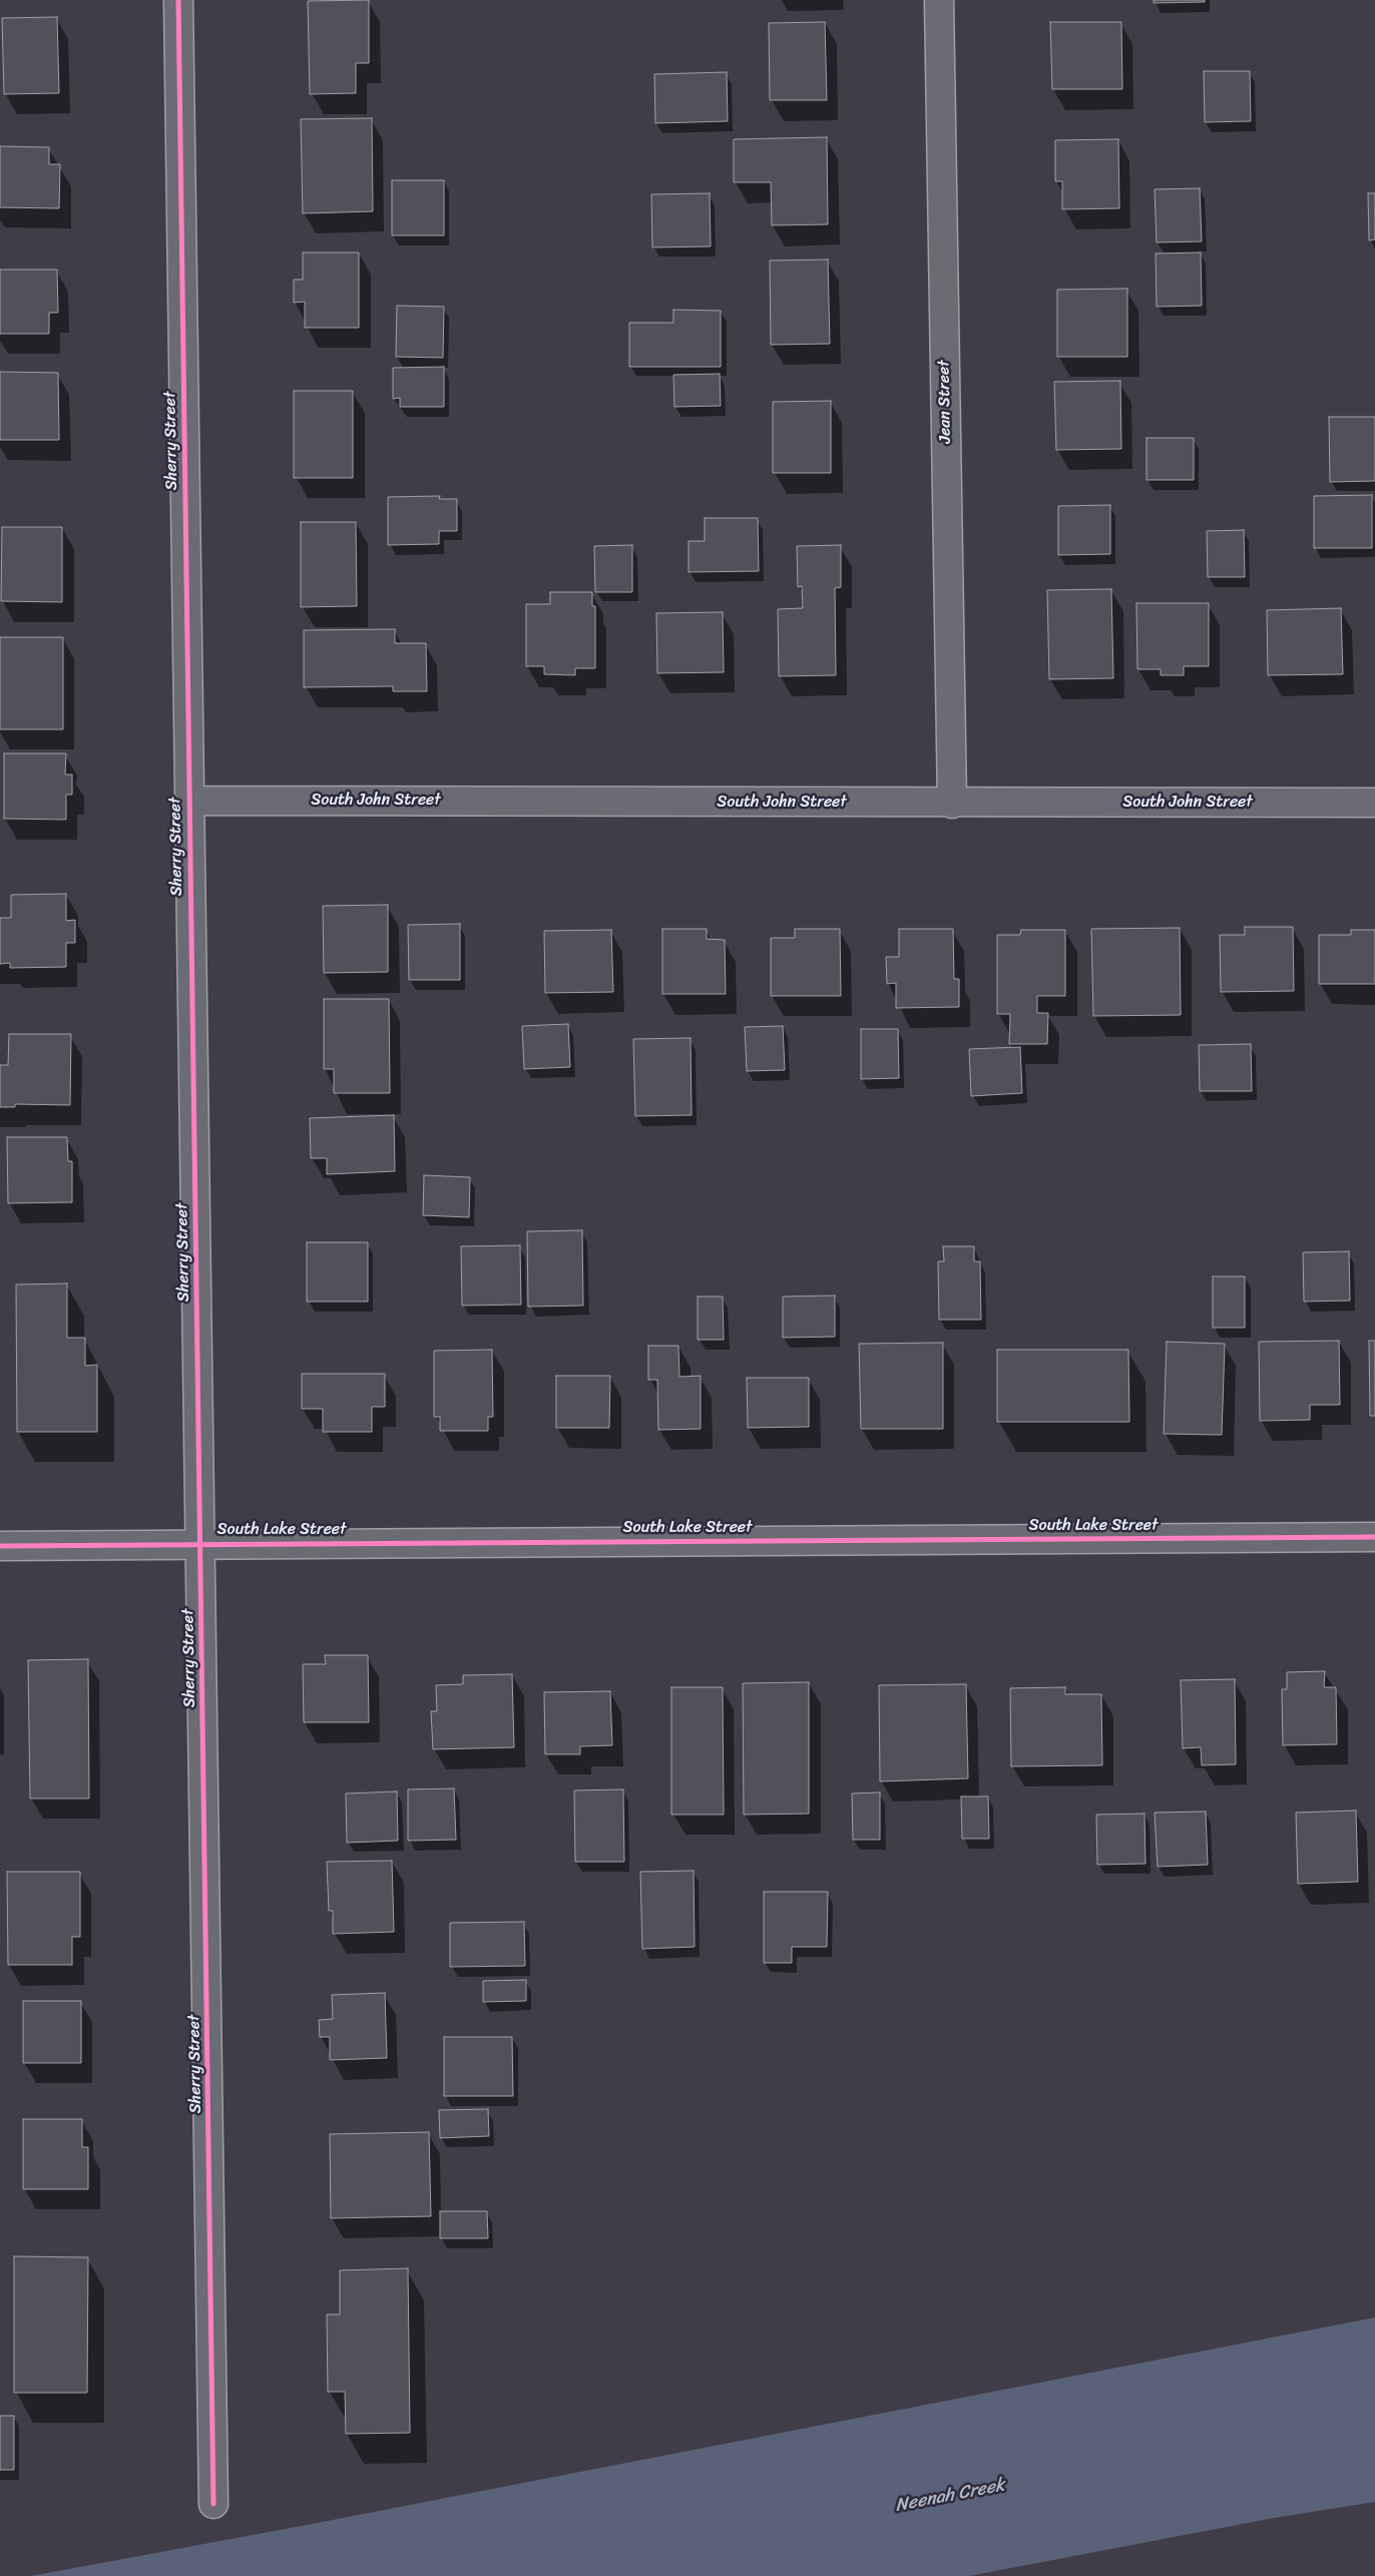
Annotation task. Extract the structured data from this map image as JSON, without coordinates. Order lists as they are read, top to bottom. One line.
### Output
{"streets":{"street":["Jean Street","Sherry Street","South John Street","South Lake Street"]},"crossings":[["Jean Street","South John Street"],["Sherry Street","South John Street"],["Sherry Street","South Lake Street"]],"water":["Neenah Creek"]}
